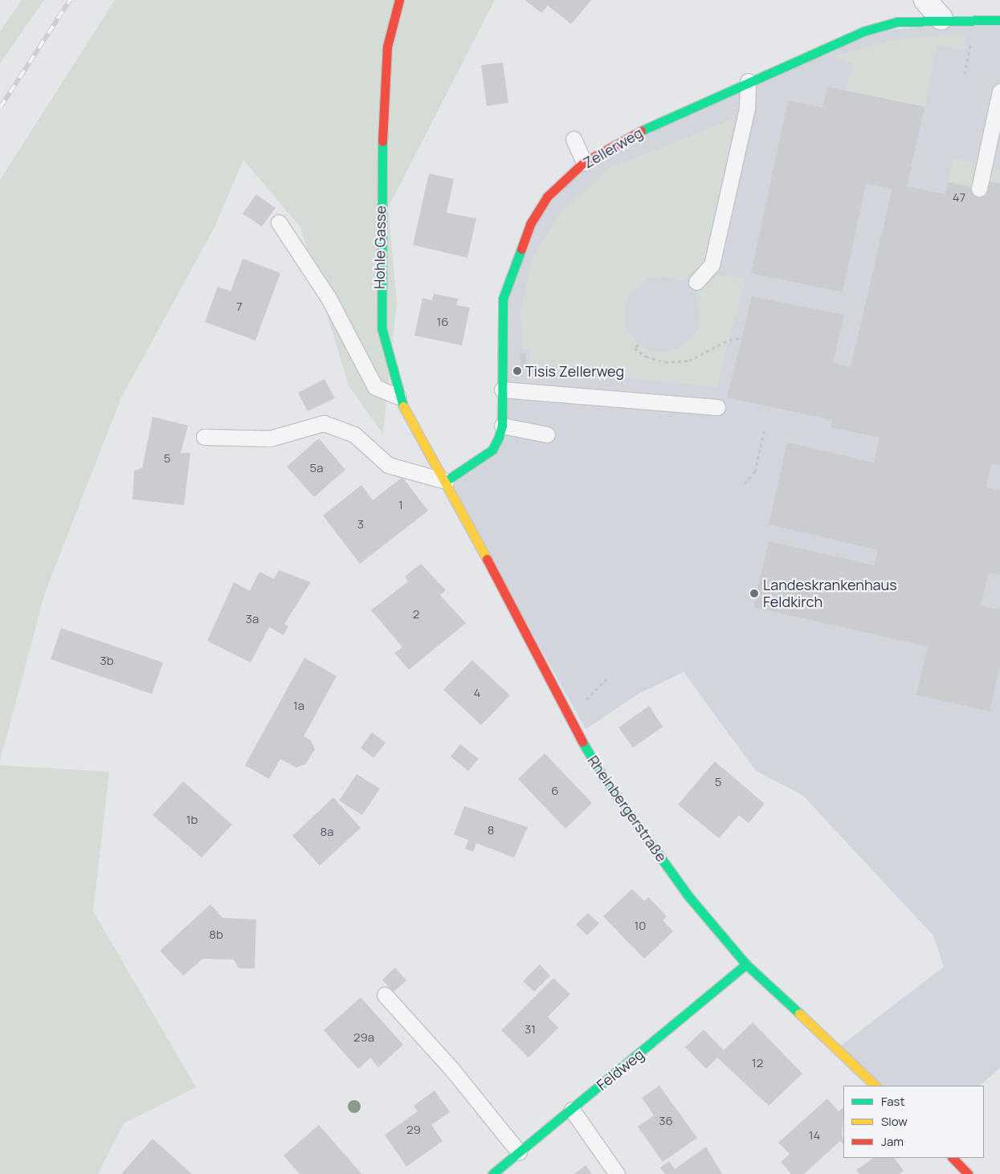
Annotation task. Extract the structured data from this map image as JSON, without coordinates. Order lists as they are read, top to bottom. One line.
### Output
{"streets":{"street":["Zellerweg","Hohle Gasse","Rheinbergerstraße","Feldweg"]},"crossings":[["Zellerweg","Hohle Gasse"],["Zellerweg","Rheinbergerstraße"],["Hohle Gasse","Rheinbergerstraße"],["Rheinbergerstraße","Feldweg"]],"places":["Tisis Zellerweg","Landeskrankenhaus Feldkirch"],"house_numbers":["47","7","16","5","5a","1","3","2","3a","3b","4","1a","5","6","1b","8","8a","10","8b","31","29a","12","36","29","14"],"legend":["Fast","Slow","Jam"]}
